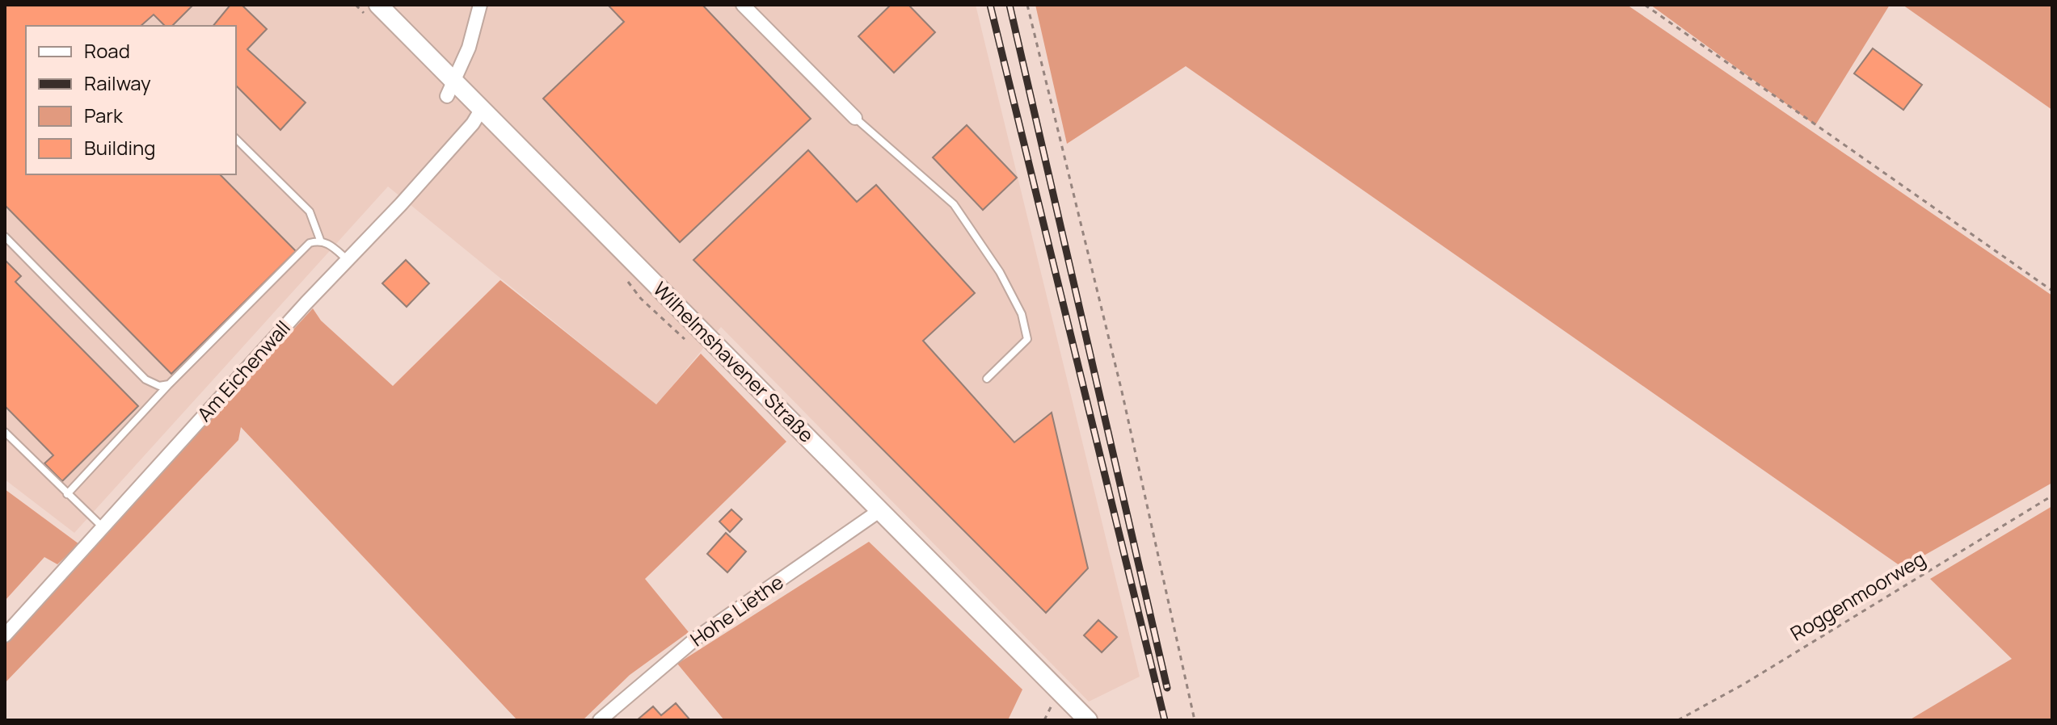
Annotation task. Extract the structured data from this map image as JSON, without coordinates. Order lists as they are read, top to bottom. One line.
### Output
{"streets":{"street":["Wilhelmshavener Straße","Am Eichenwall","Hohe Liethe"],"path":["Roggenmoorweg"]},"crossings":[["Wilhelmshavener Straße","Am Eichenwall"],["Wilhelmshavener Straße","Hohe Liethe"]],"legend":["Road","Railway","Park","Building"]}
